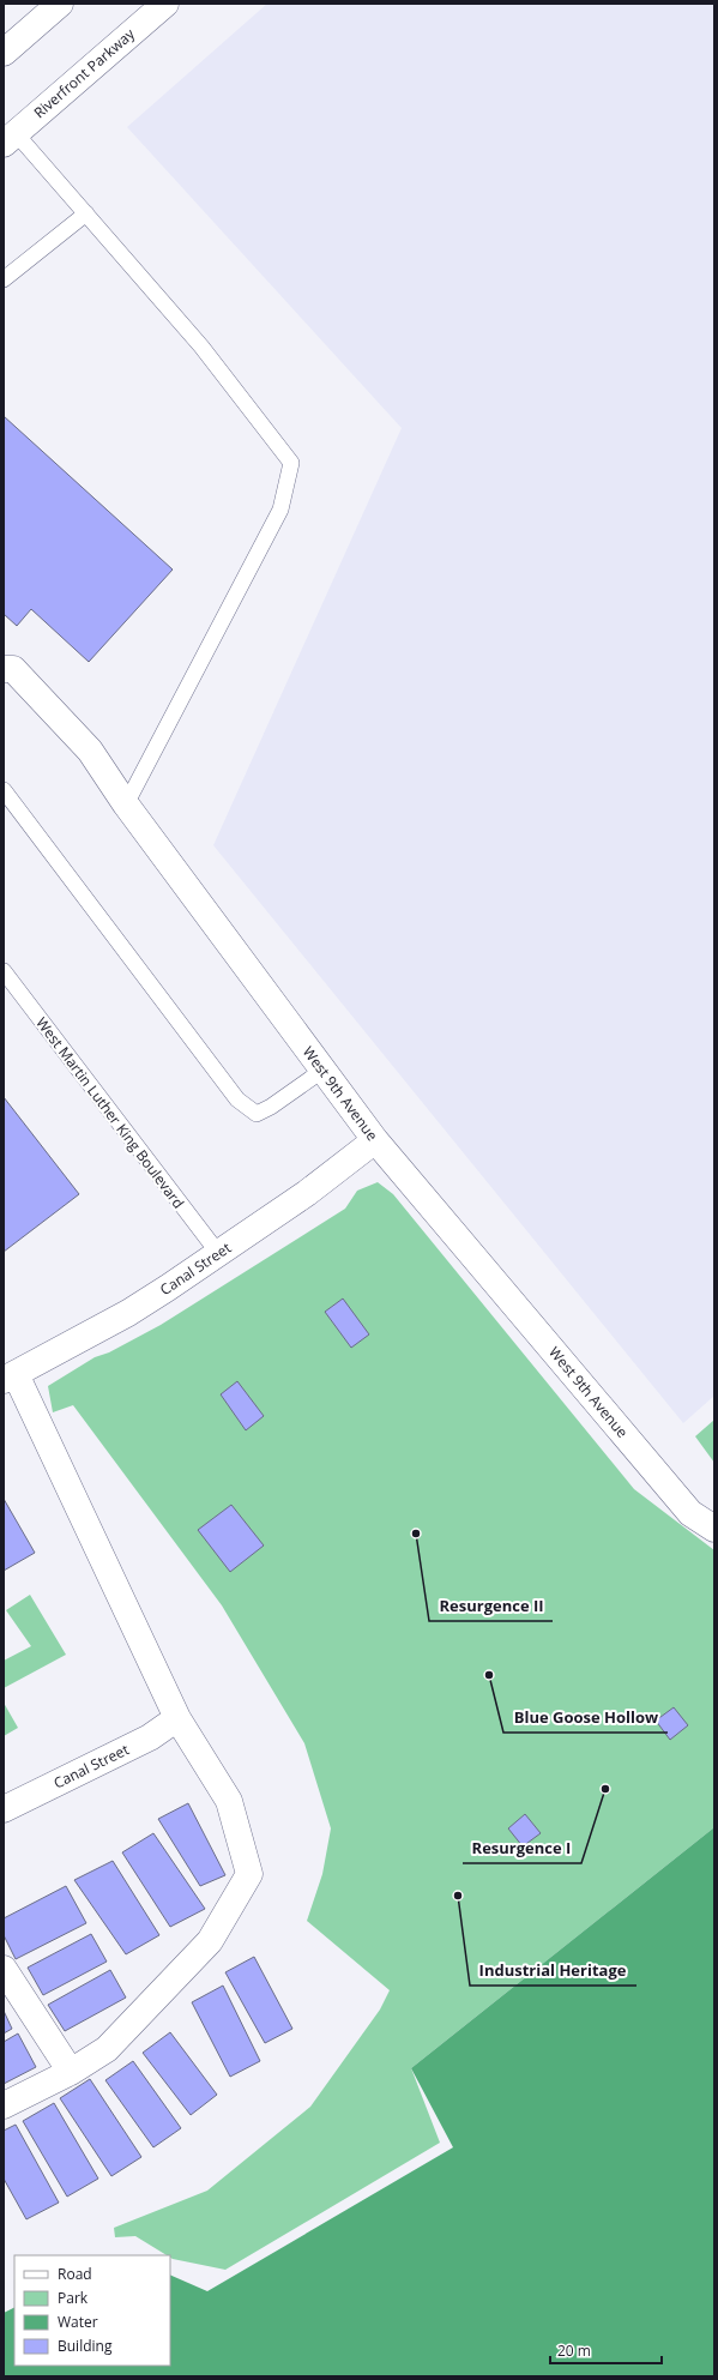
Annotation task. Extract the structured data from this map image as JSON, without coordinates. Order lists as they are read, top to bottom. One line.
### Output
{"streets":{"street":["Riverfront Parkway","West 9th Avenue","Canal Street"],"lane":["West Martin Luther King Boulevard"]},"crossings":[["West 9th Avenue","Canal Street"],["West Martin Luther King Boulevard","Canal Street"]],"places":["Resurgence II","Blue Goose Hollow","Resurgence I","Industrial Heritage"],"legend":["Road","Park","Water","Building"],"scale_bar":"20 m"}
